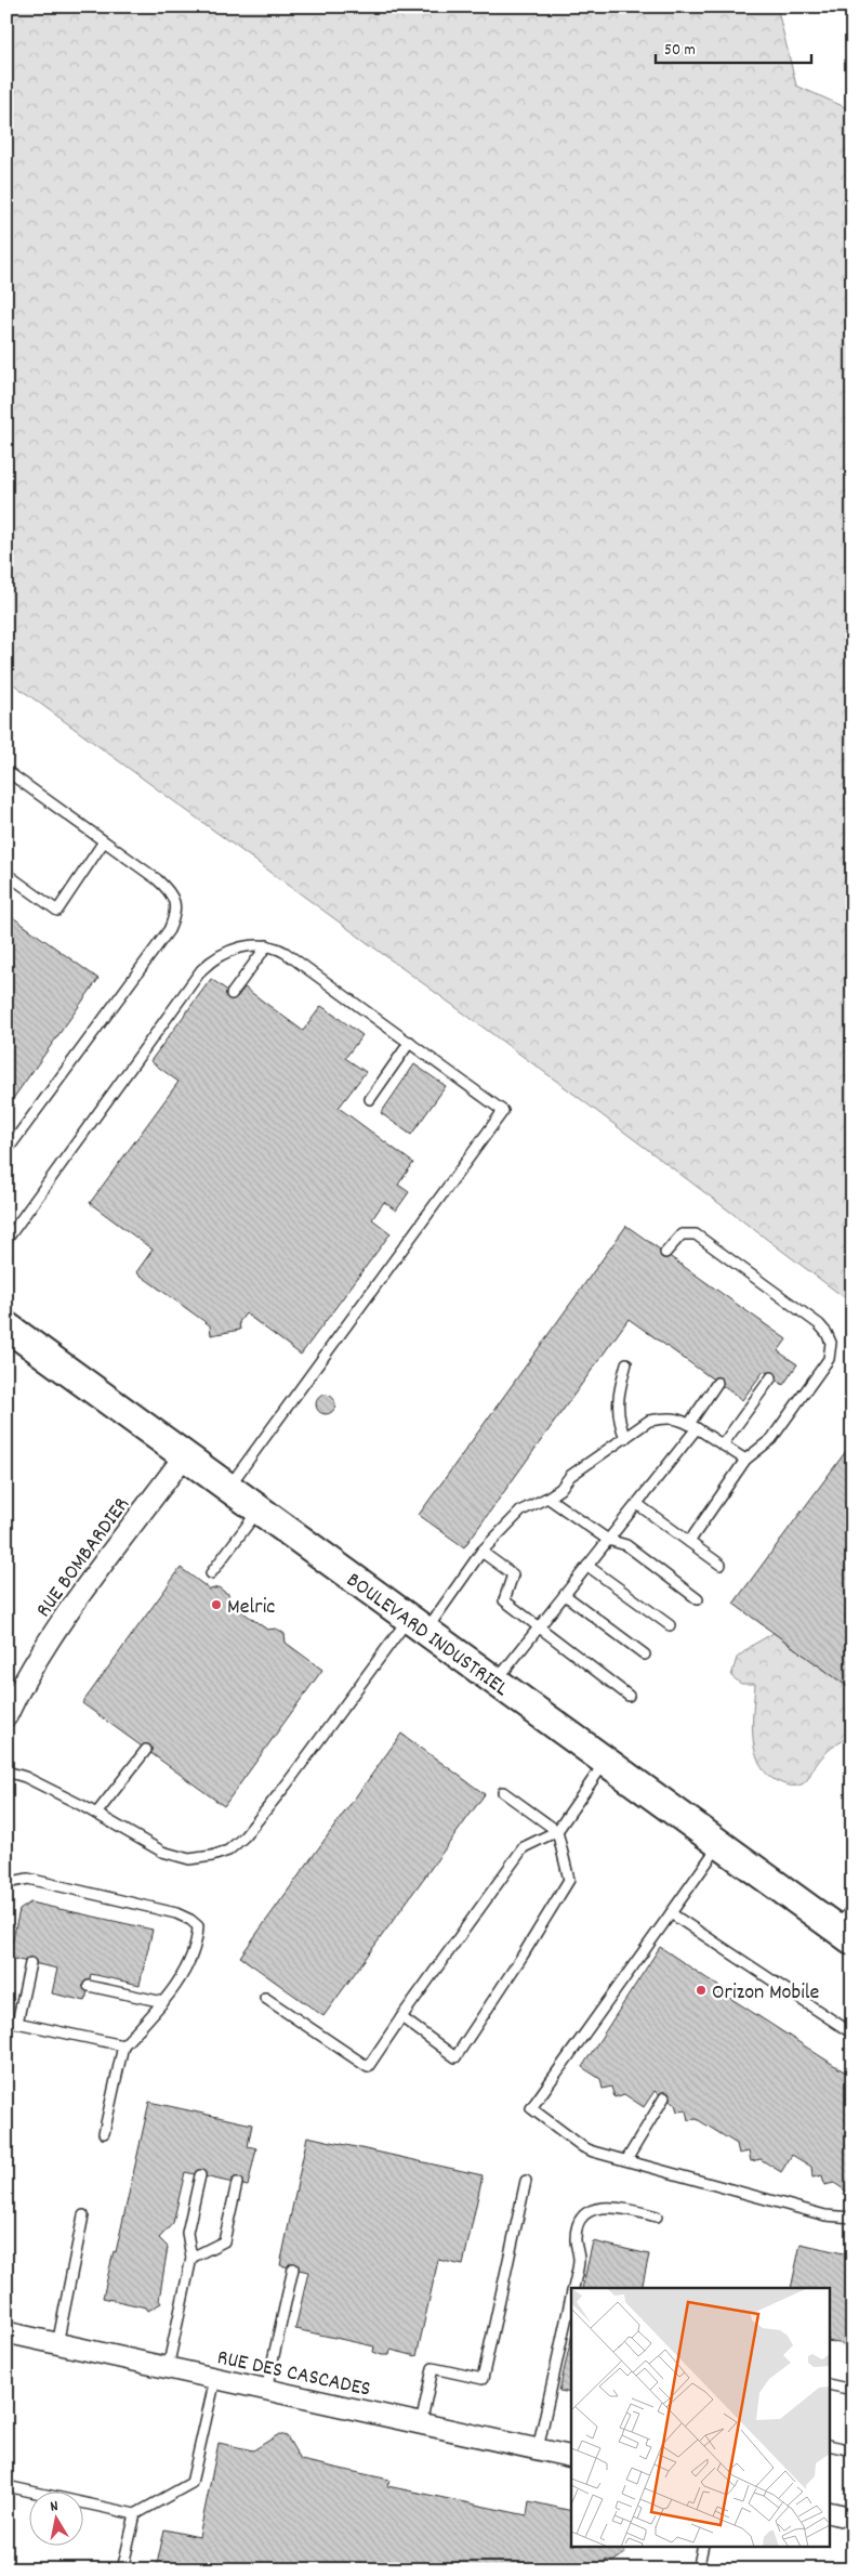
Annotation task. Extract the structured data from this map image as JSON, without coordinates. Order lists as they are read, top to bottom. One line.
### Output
{"streets":{"street":["RUE BOMBARDIER","BOULEVARD INDUSTRIEL","RUE DES CASCADES"]},"crossings":[["RUE BOMBARDIER","BOULEVARD INDUSTRIEL"]],"places":["Melric","Orizon Mobile"],"scale_bar":"50 m","north":"top"}
